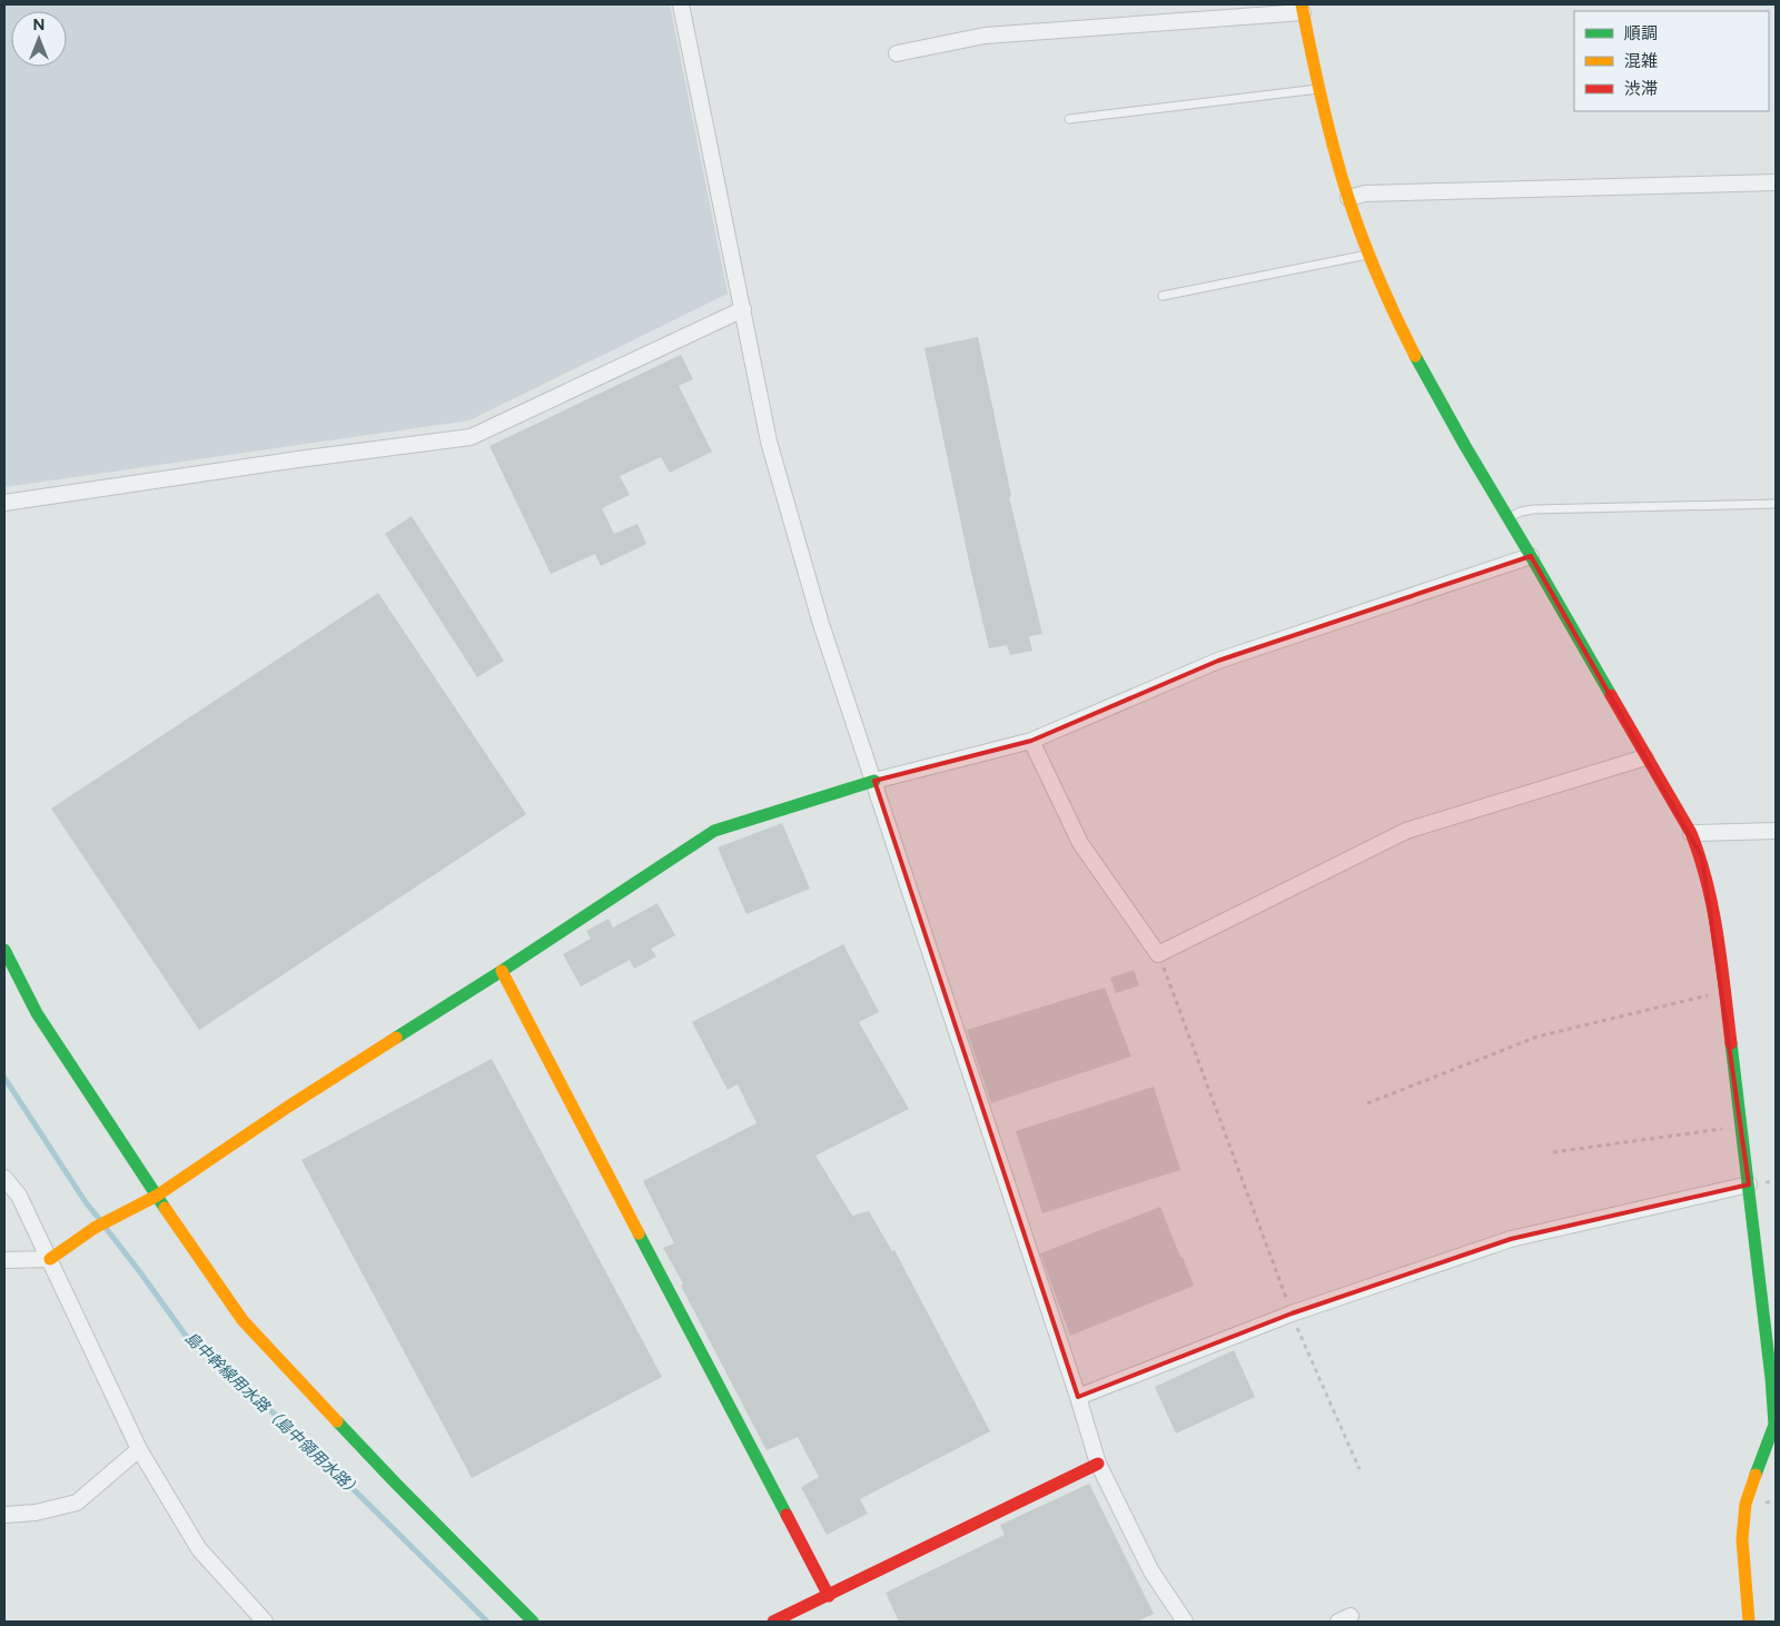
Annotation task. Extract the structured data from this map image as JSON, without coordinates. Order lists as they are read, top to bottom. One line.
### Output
{"water":["島中幹線用水路（島中領用水路）"],"legend":["順調","混雑","渋滞"],"north":"top"}
